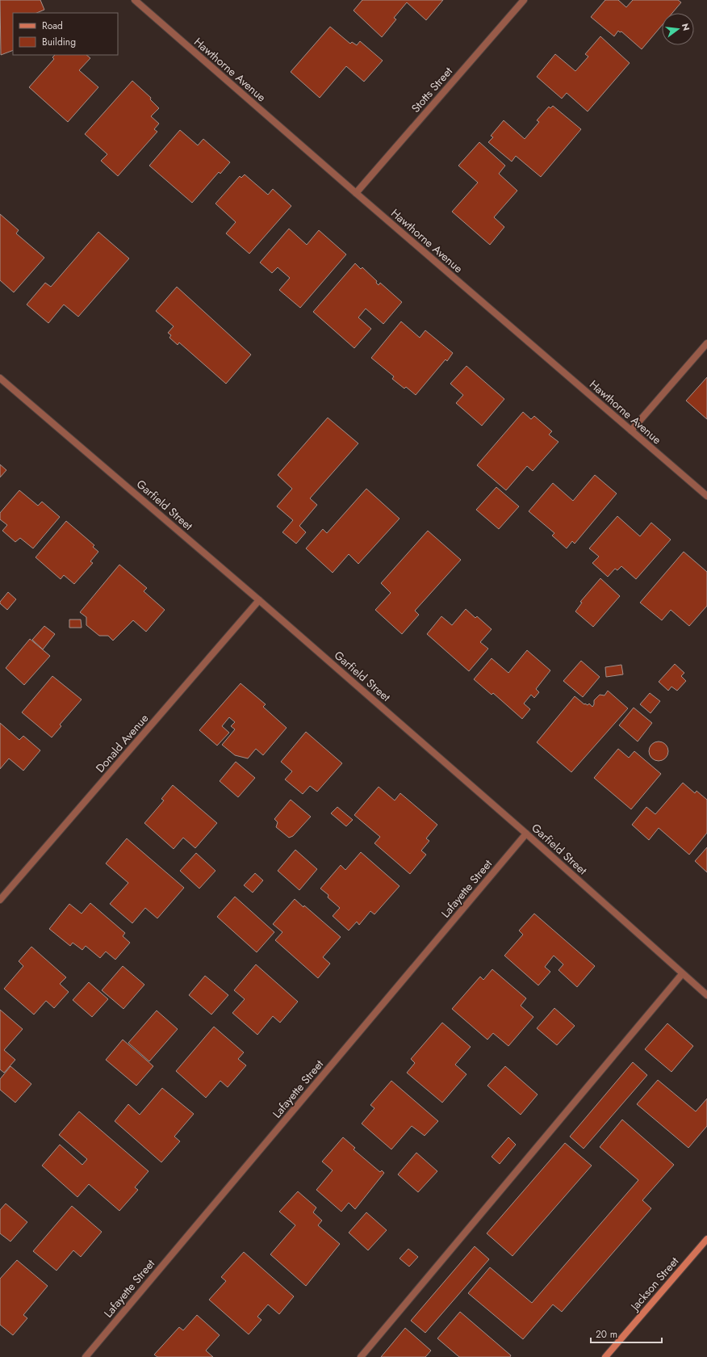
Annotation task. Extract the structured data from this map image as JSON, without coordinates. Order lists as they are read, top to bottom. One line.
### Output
{"streets":{"main road":["Jackson Street"],"street":["Hawthorne Avenue","Stotts Street","Garfield Street","Donald Avenue","Lafayette Street"]},"crossings":[["Hawthorne Avenue","Stotts Street"],["Garfield Street","Donald Avenue"],["Garfield Street","Lafayette Street"]],"legend":["Road","Building"],"scale_bar":"20 m","north":"right"}
